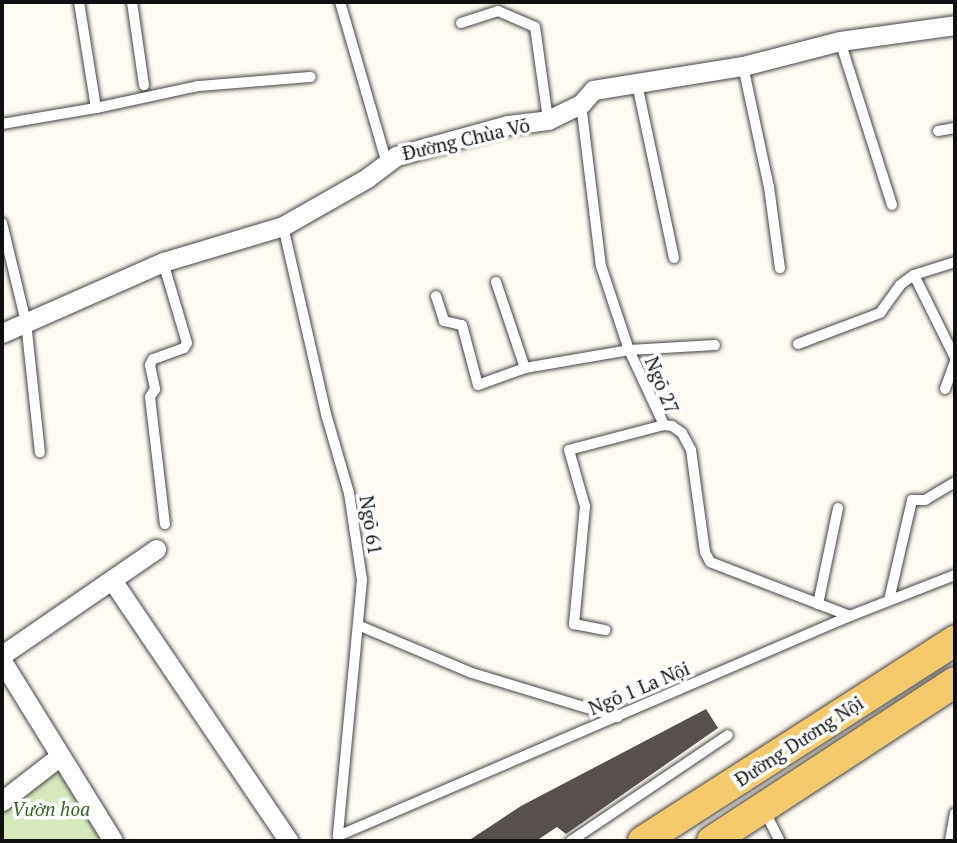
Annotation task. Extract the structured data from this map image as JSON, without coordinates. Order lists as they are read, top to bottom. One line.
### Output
{"streets":{"main road":["Đường Dương Nội"],"street":["Đường Chùa Võ"],"lane":["Ngõ 27","Ngõ 61","Ngõ 1 La Nội"]},"crossings":[["Đường Chùa Võ","Ngõ 27"],["Đường Chùa Võ","Ngõ 61"],["Ngõ 61","Ngõ 1 La Nội"]],"parks":["Vườn hoa"]}
